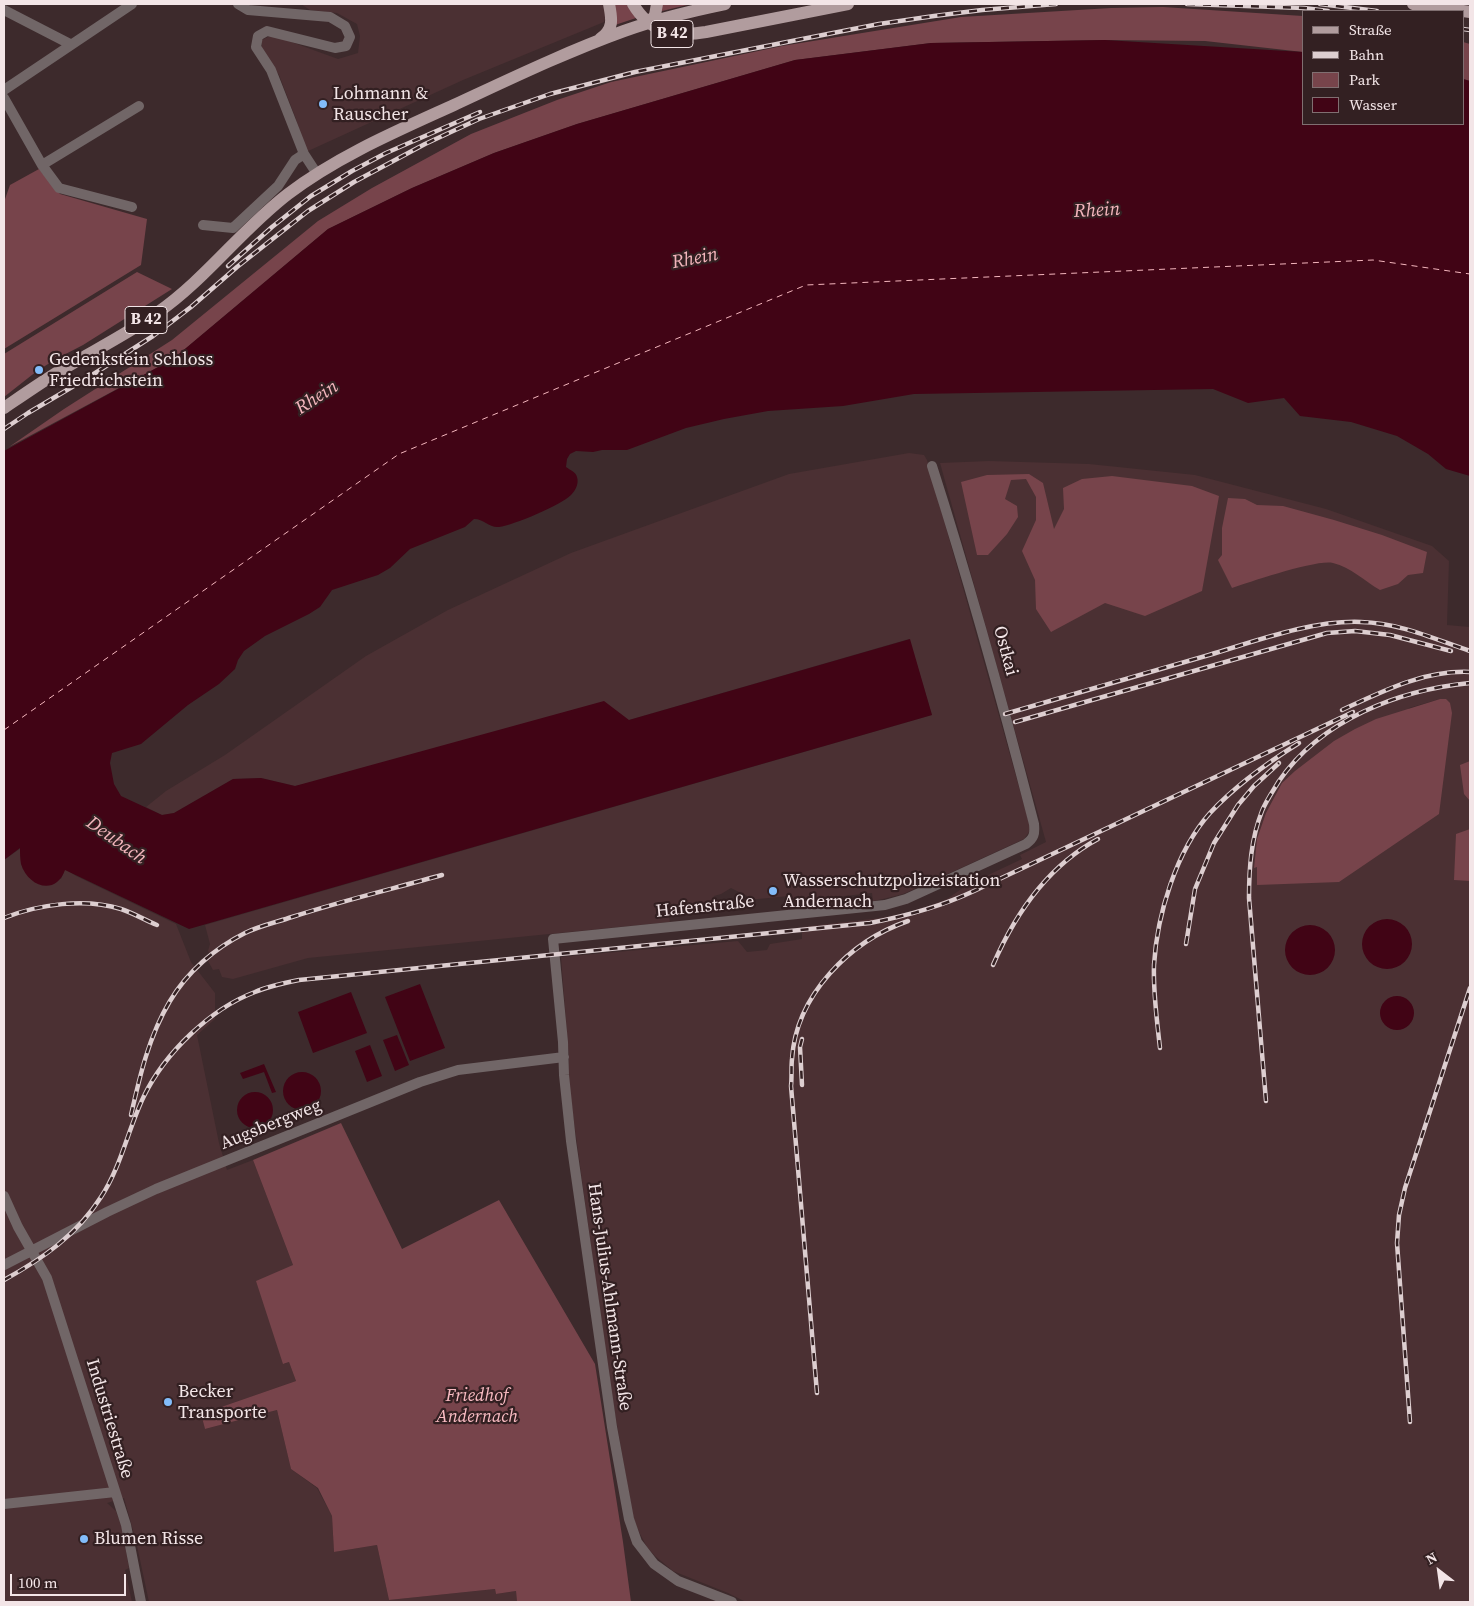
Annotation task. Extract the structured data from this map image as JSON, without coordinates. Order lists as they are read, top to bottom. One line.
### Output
{"streets":{"main road":["B 42"],"street":["Ostkai","Hafenstraße","Augsbergweg","Hans-Julius-Ahlmann-Straße","Industriestraße"]},"crossings":[["Ostkai","Hafenstraße"],["Hafenstraße","Hans-Julius-Ahlmann-Straße"],["Augsbergweg","Hans-Julius-Ahlmann-Straße"],["Augsbergweg","Industriestraße"]],"water":["Rhein","Deubach"],"parks":["Friedhof Andernach"],"places":["Lohmann & Rauscher","Gedenkstein Schloss Friedrichstein","Wasserschutzpolizeistation Andernach","Becker Transporte","Blumen Risse"],"legend":["Straße","Bahn","Park","Wasser"],"scale_bar":"100 m","north":"top left"}
